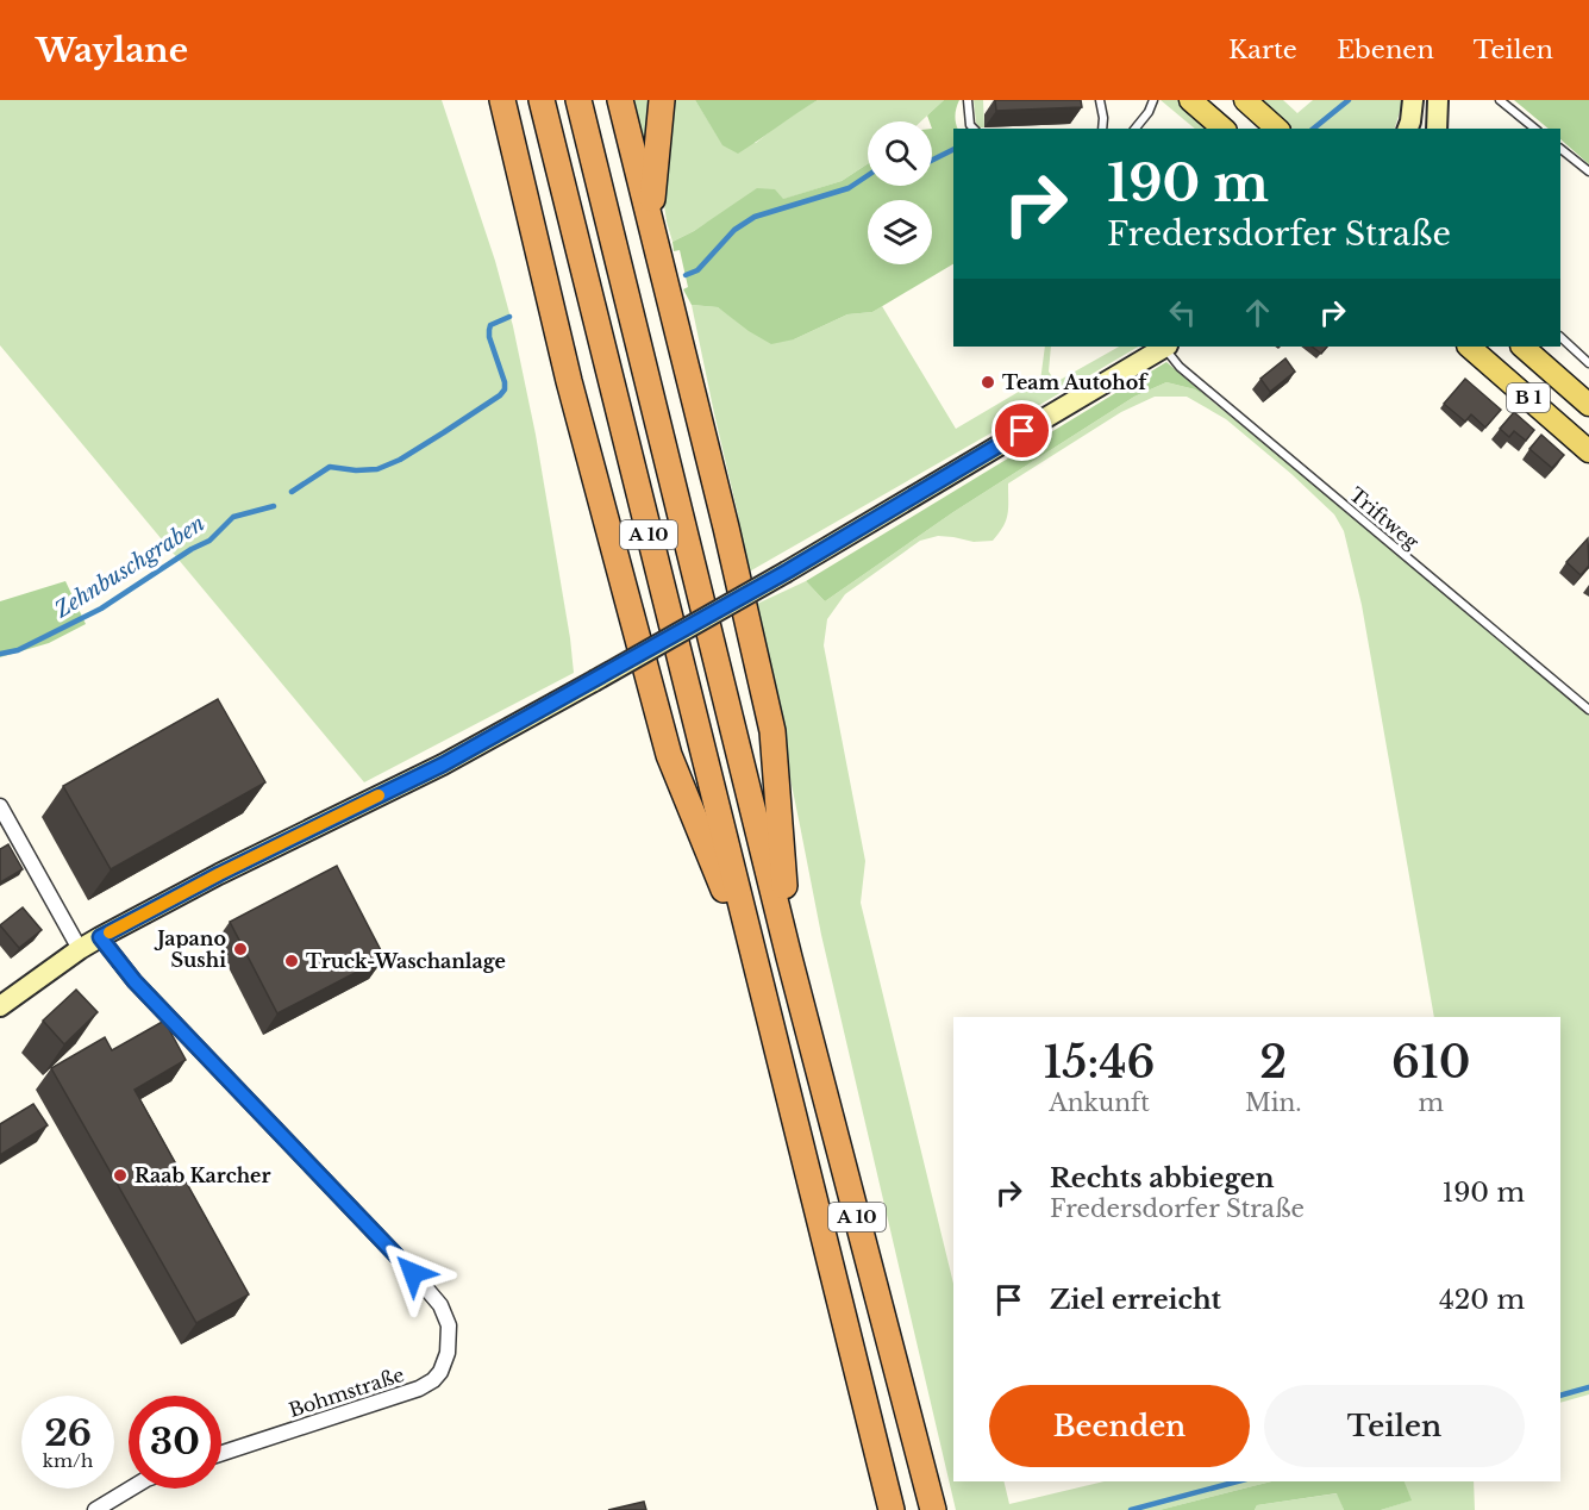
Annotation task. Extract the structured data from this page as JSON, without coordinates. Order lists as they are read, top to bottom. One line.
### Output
{"streets":{"highway":["A 10"],"main road":["B 1"],"street":["Bohmstraße"],"lane":["Triftweg"]},"water":["Zehnbuschgraben"],"places":["Team Autohof","Japano Sushi","Truck-Waschanlage","Raab Karcher"],"page":{"header":"Waylane","nav":["Karte","Ebenen","Teilen"],"turn":["190 m","Fredersdorfer Straße"],"eta":["15:46","Ankunft","2","Min.","610","m"],"list":[{"name":"Rechts abbiegen","note":"Fredersdorfer Straße","value":"190 m"},{"name":"Ziel erreicht","value":"420 m"}],"buttons":["Beenden","Teilen"],"speed":"26 km/h","limit":"30"}}
